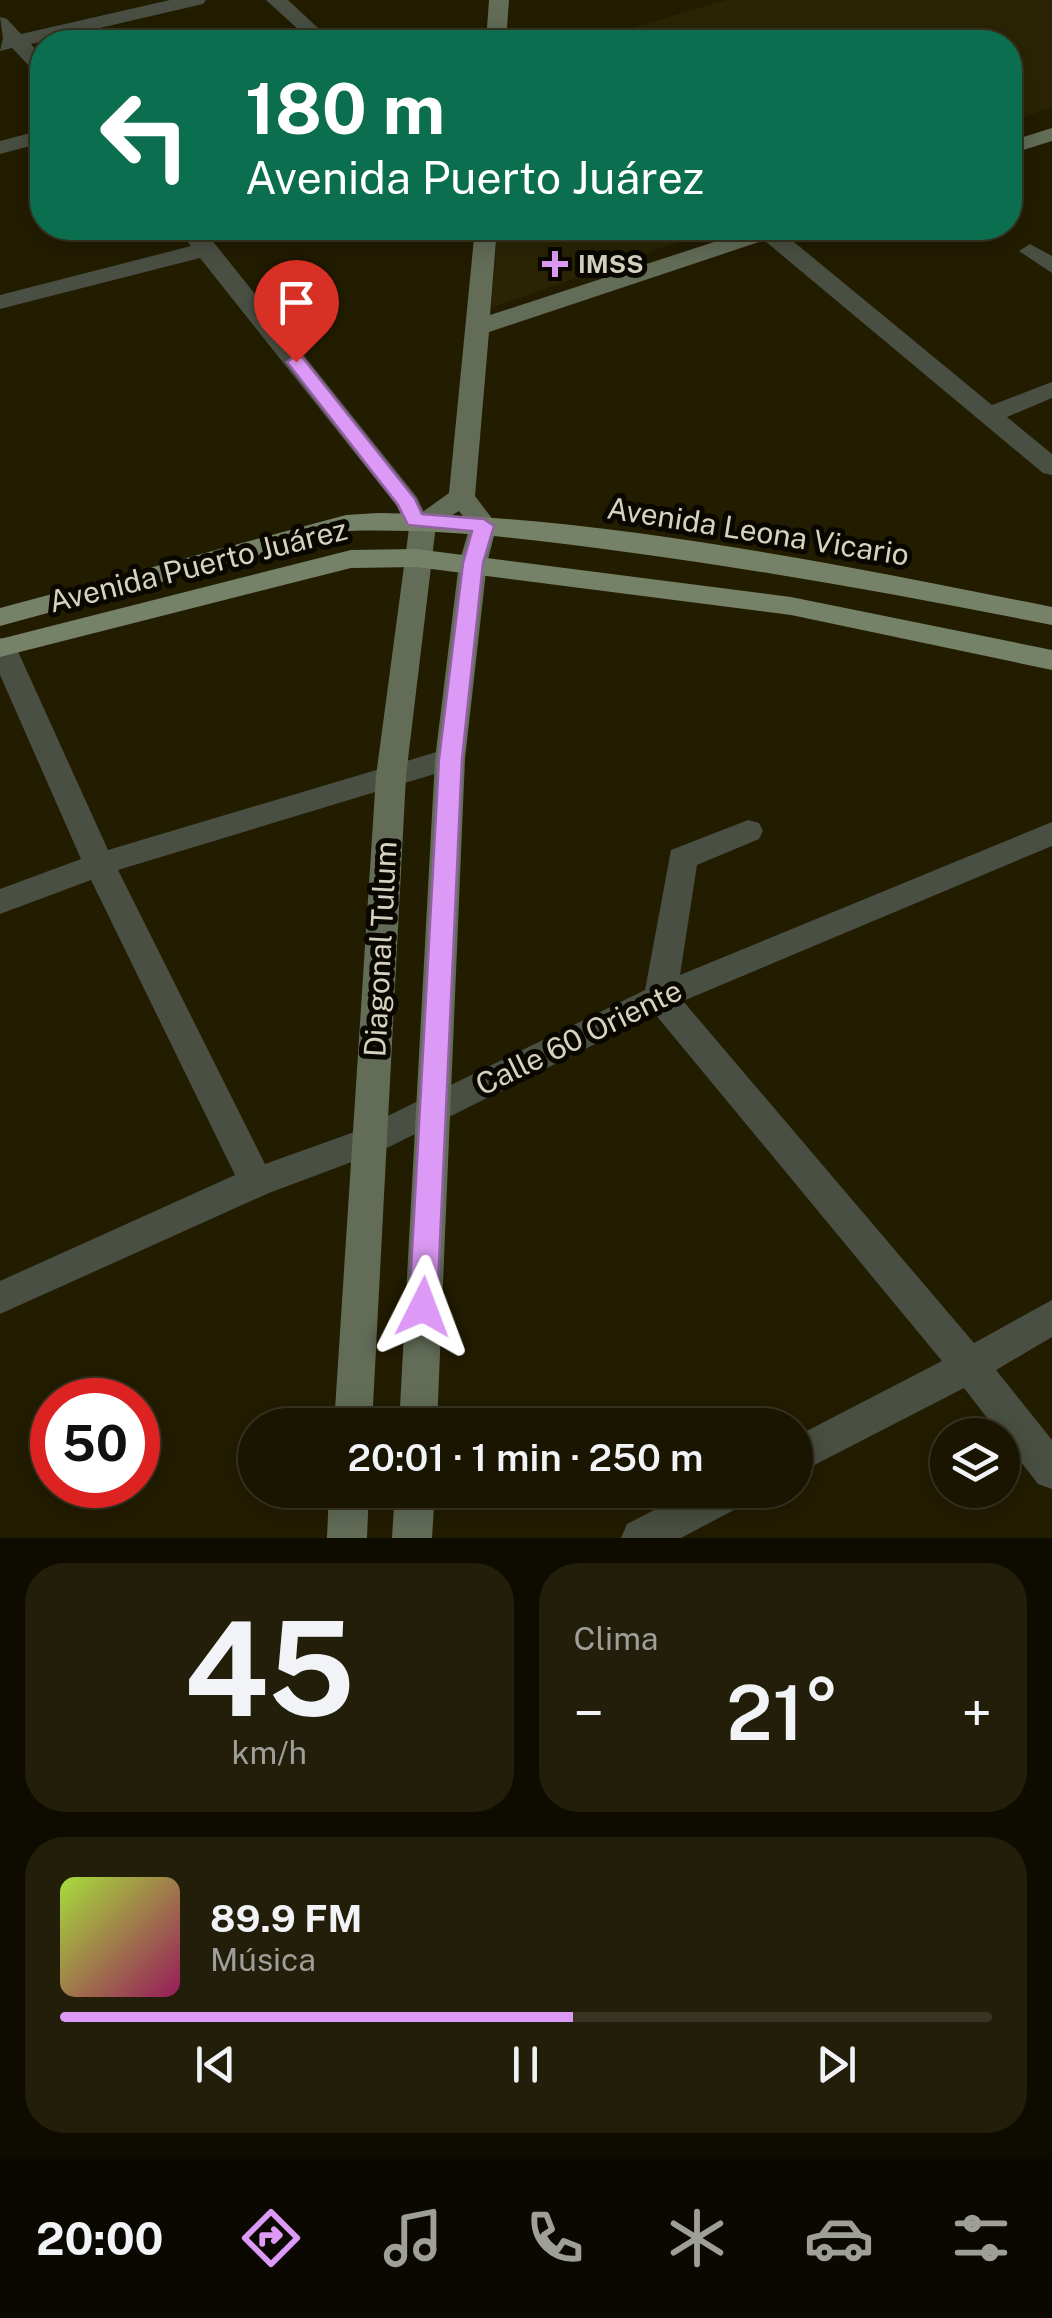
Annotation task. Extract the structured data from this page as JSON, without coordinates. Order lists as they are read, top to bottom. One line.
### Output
{"streets":{"main road":["Avenida Leona Vicario","Avenida Puerto Juárez","Diagonal Tulum"],"street":["Calle 60 Oriente"]},"crossings":[["Avenida Leona Vicario","Avenida Puerto Juárez"],["Avenida Leona Vicario","Diagonal Tulum"],["Avenida Puerto Juárez","Diagonal Tulum"],["Diagonal Tulum","Calle 60 Oriente"]],"places":{"health":["IMSS"]},"page":{"turn":["180 m","Avenida Puerto Juárez"],"limit":"50","trip":"20:01 · 1 min · 250 m","tile":[["45","km/h"],"Clima"],"heat":["−","21°","+"],"song":["89.9 FM","Música"],"tabs":"20:00"}}
